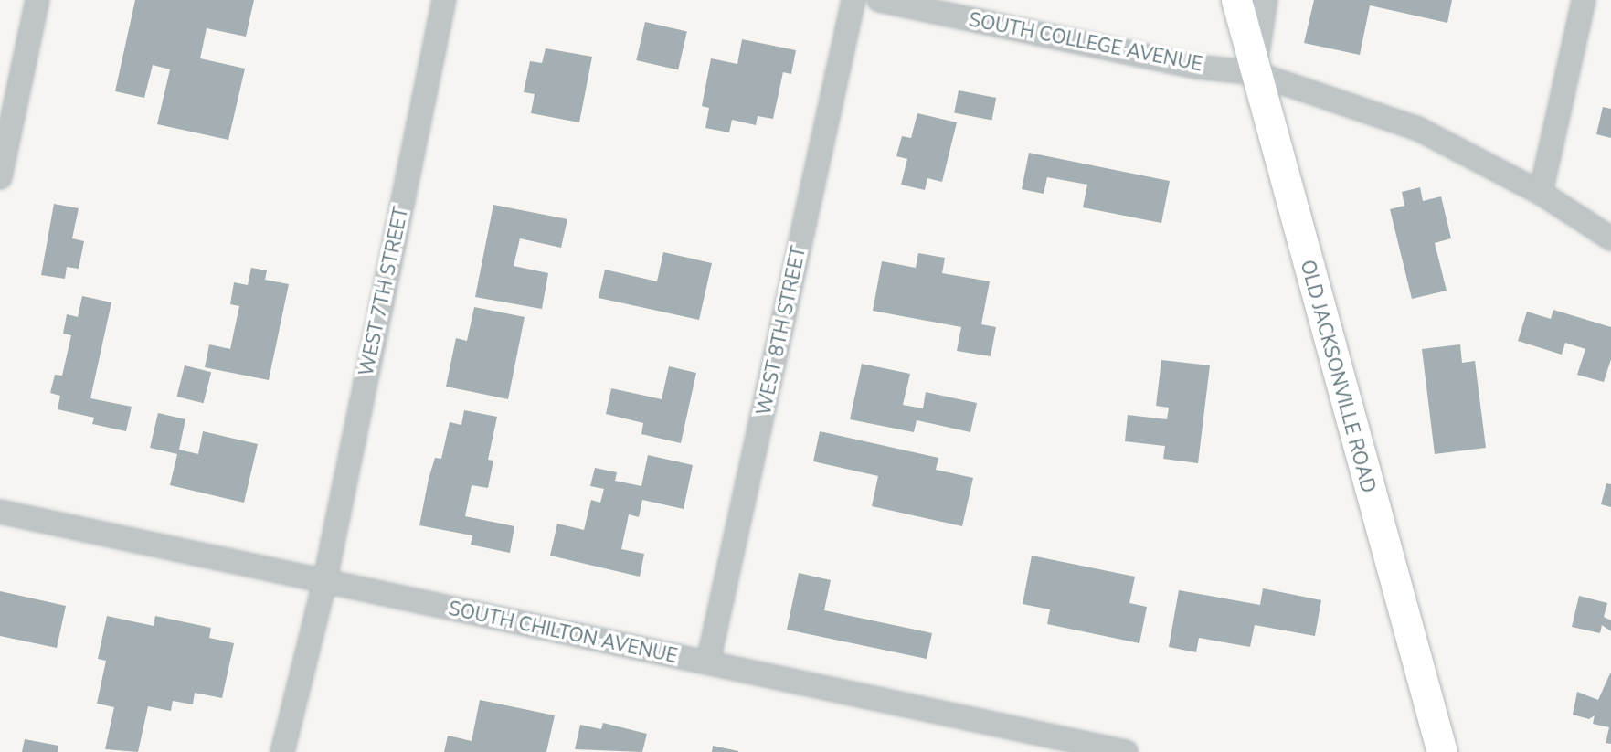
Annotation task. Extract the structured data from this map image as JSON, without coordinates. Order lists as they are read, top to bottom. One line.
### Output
{"streets":{"main road":["OLD JACKSONVILLE ROAD"],"street":["SOUTH COLLEGE AVENUE","WEST 7TH STREET","WEST 8TH STREET","SOUTH CHILTON AVENUE"]},"crossings":[["SOUTH COLLEGE AVENUE","OLD JACKSONVILLE ROAD"],["WEST 7TH STREET","SOUTH CHILTON AVENUE"],["WEST 8TH STREET","SOUTH CHILTON AVENUE"]]}
